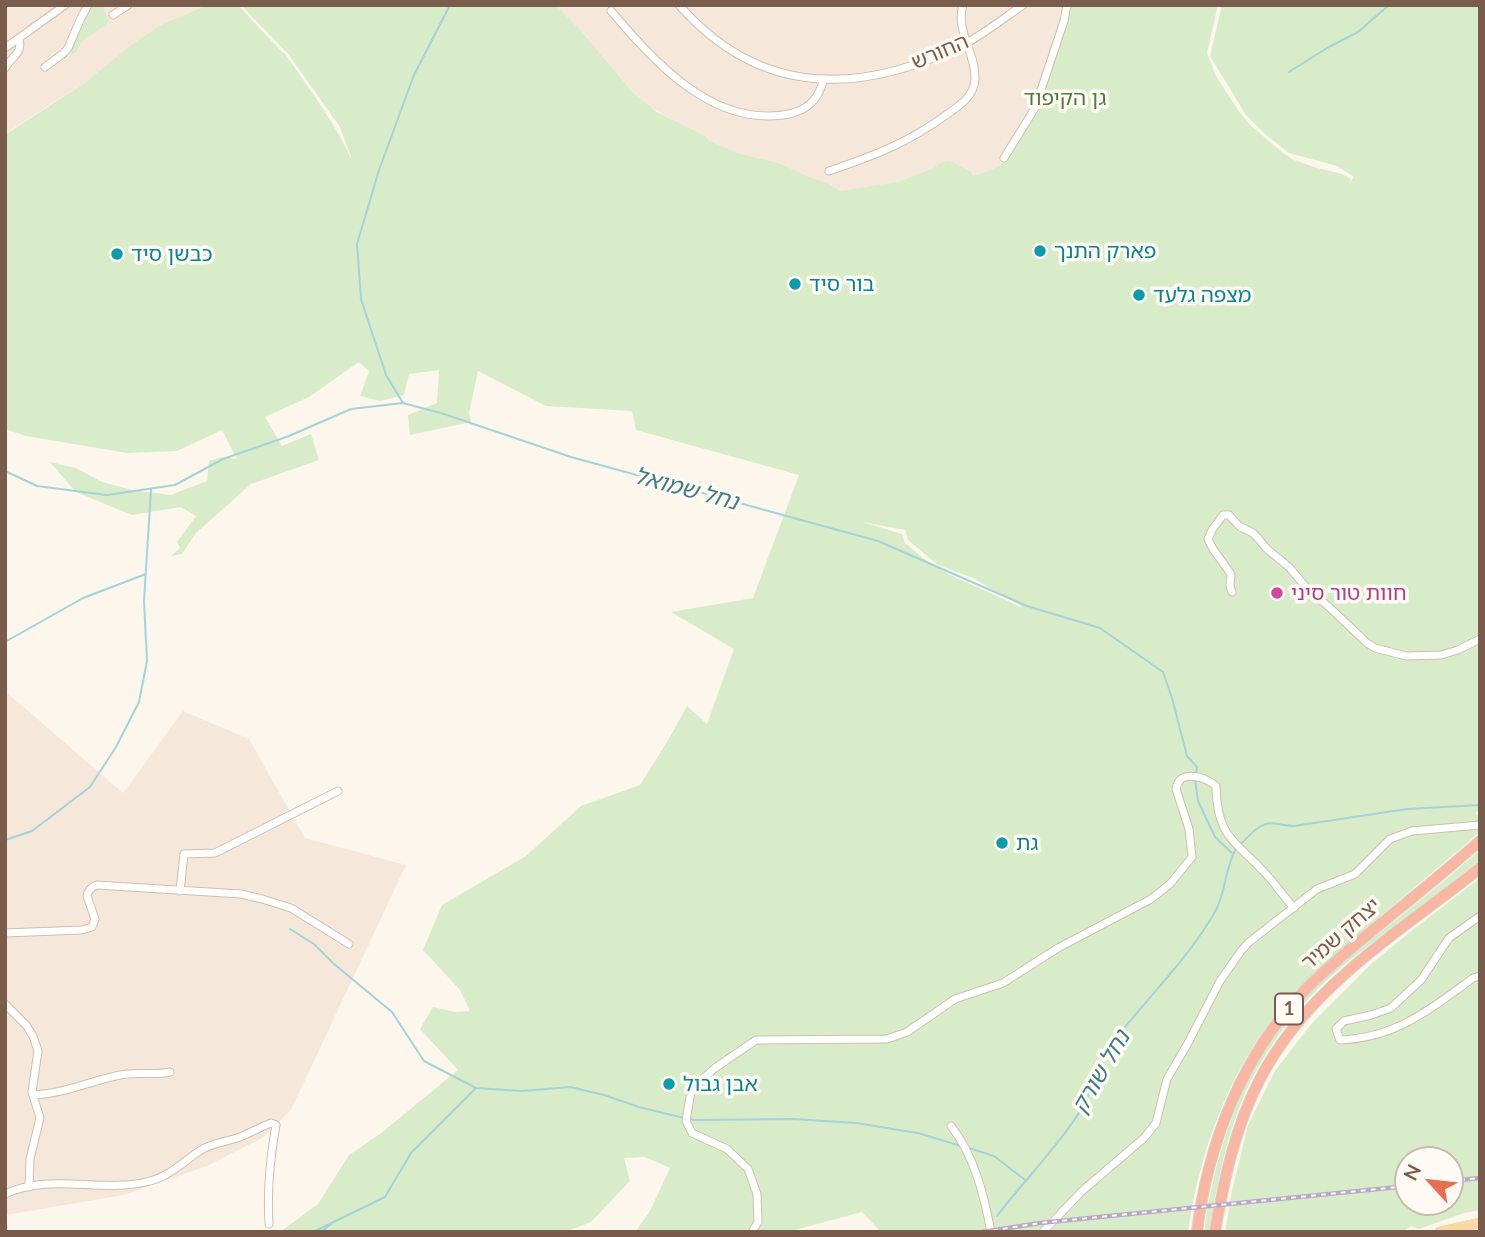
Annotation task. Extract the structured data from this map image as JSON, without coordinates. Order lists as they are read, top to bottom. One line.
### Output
{"streets":{"highway":["יצחק שמיר","1"],"street":["החורש"]},"water":["נחל שמואל","נחל שורק"],"parks":["גן הקיפוד"],"places":["פארק התנך","כבשן סיד","בור סיד","מצפה גלעד","חוות טור סיני","גת","אבן גבול"],"north":"top left"}
